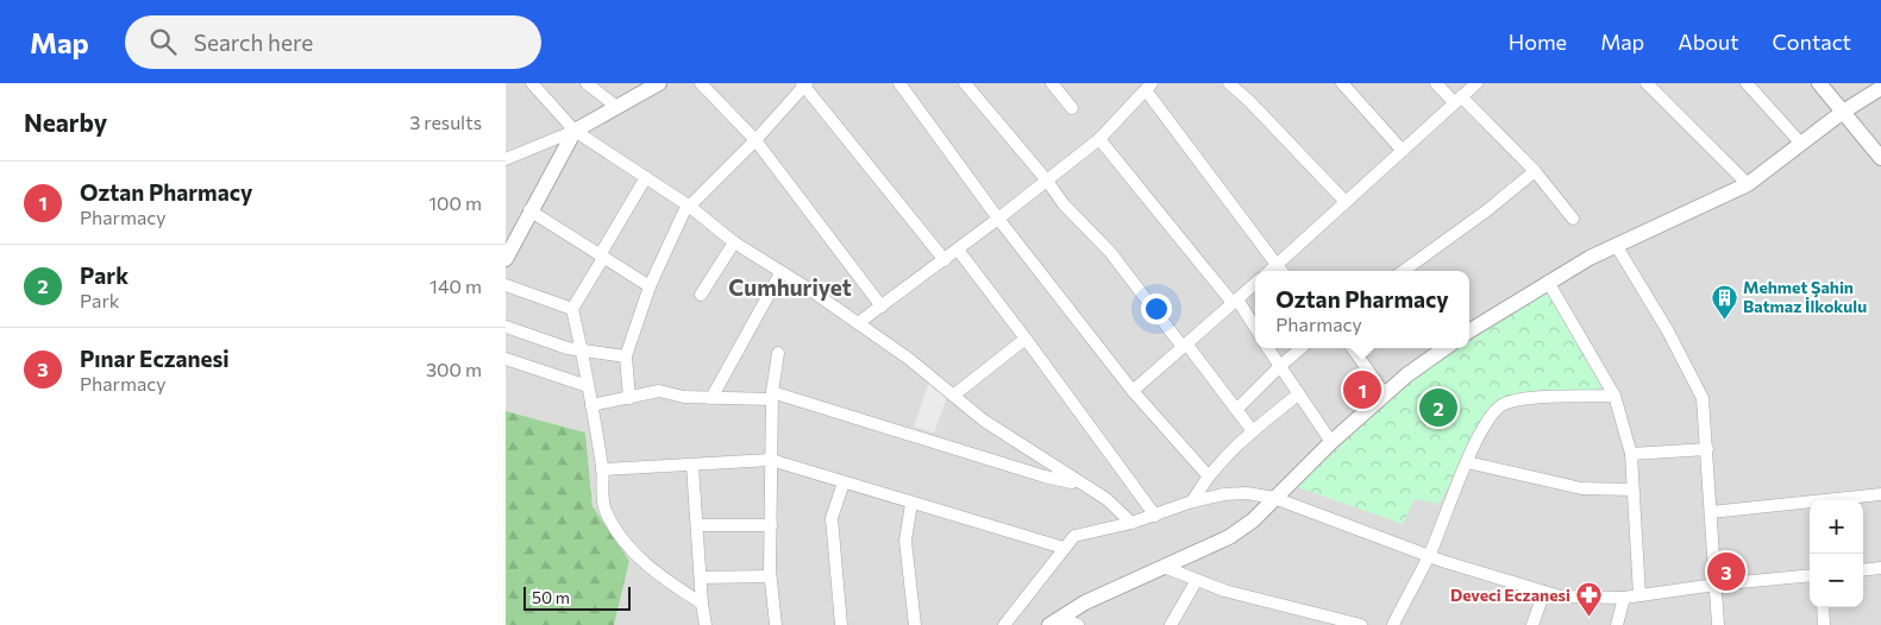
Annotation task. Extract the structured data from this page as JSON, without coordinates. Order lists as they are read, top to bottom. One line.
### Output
{"districts":["Cumhuriyet"],"places":{"building":["Mehmet Şahin Batmaz İlkokulu"],"pharmacy":["Deveci Eczanesi"]},"scale_bar":"50 m","page":{"header":"Map","search":"Search here","nav":["Home","Map","About","Contact"],"heading":["Nearby","3 results"],"list":[{"mark":"1","name":"Oztan Pharmacy","note":"Pharmacy","value":"100 m"},{"mark":"2","name":"Park","note":"Park","value":"140 m"},{"mark":"3","name":"Pınar Eczanesi","note":"Pharmacy","value":"300 m"}],"popup":["Oztan Pharmacy","Pharmacy"],"pins":["1","2","3"],"map_buttons":["+","−"],"scale":"50 m"}}
